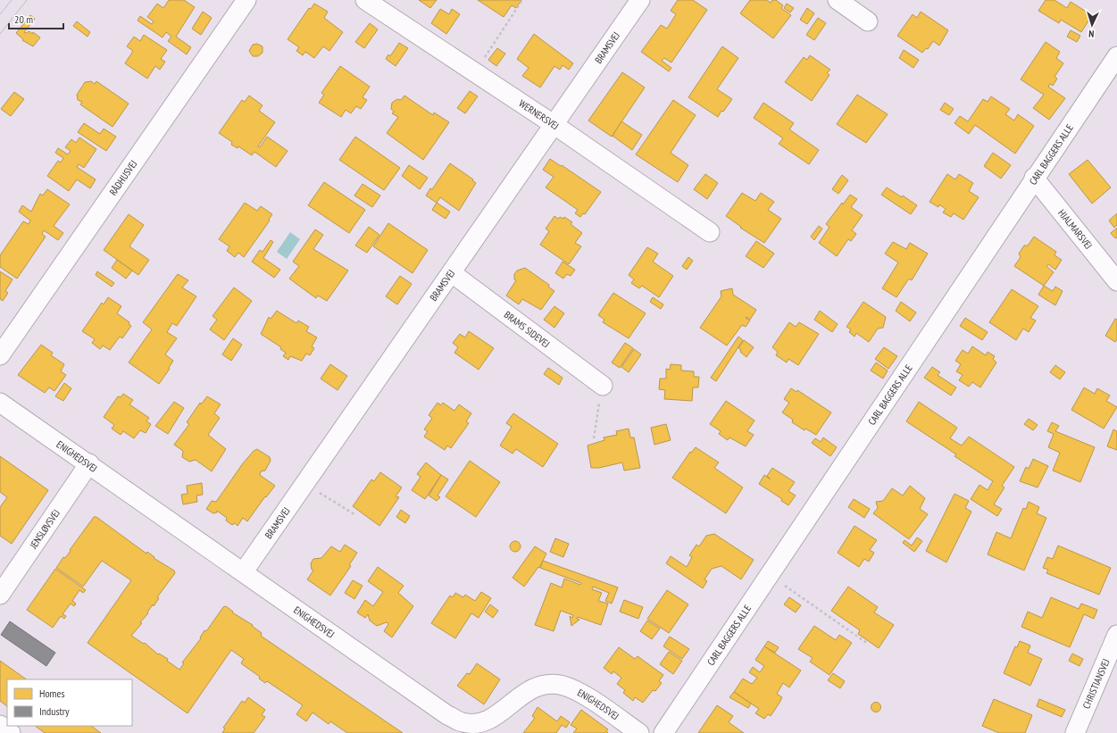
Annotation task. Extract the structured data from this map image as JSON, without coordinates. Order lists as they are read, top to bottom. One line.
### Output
{"streets":{"street":["BRAMSVEJ","WERNERSVEJ","CARL BAGGERS ALLE","RÅDHUSVEJ","HJALMARSVEJ","BRAMS SIDEVEJ","ENIGHEDSVEJ","JENSLØVSVEJ","CHRISTIANSVEJ"]},"crossings":[["BRAMSVEJ","WERNERSVEJ"],["BRAMSVEJ","BRAMS SIDEVEJ"],["BRAMSVEJ","ENIGHEDSVEJ"],["CARL BAGGERS ALLE","HJALMARSVEJ"],["ENIGHEDSVEJ","JENSLØVSVEJ"]],"legend":["Homes","Industry"],"scale_bar":"20 m","north":"bottom"}
